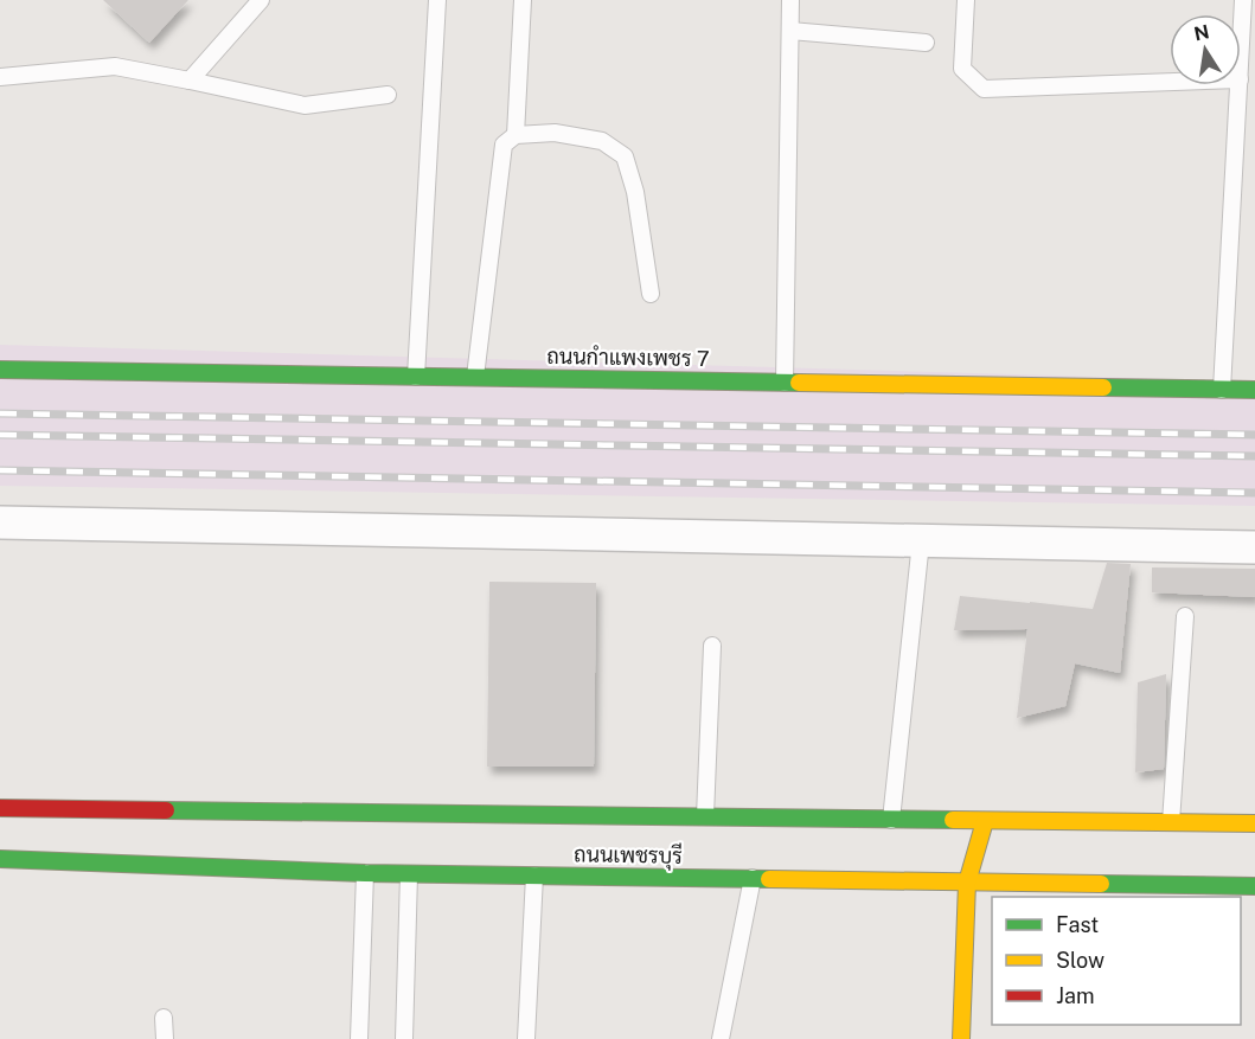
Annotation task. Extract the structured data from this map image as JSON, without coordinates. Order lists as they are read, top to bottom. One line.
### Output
{"streets":{"main road":["ถนนกำแพงเพชร 7","ถนนเพชรบุรี"]},"legend":["Fast","Slow","Jam"],"north":"top"}
